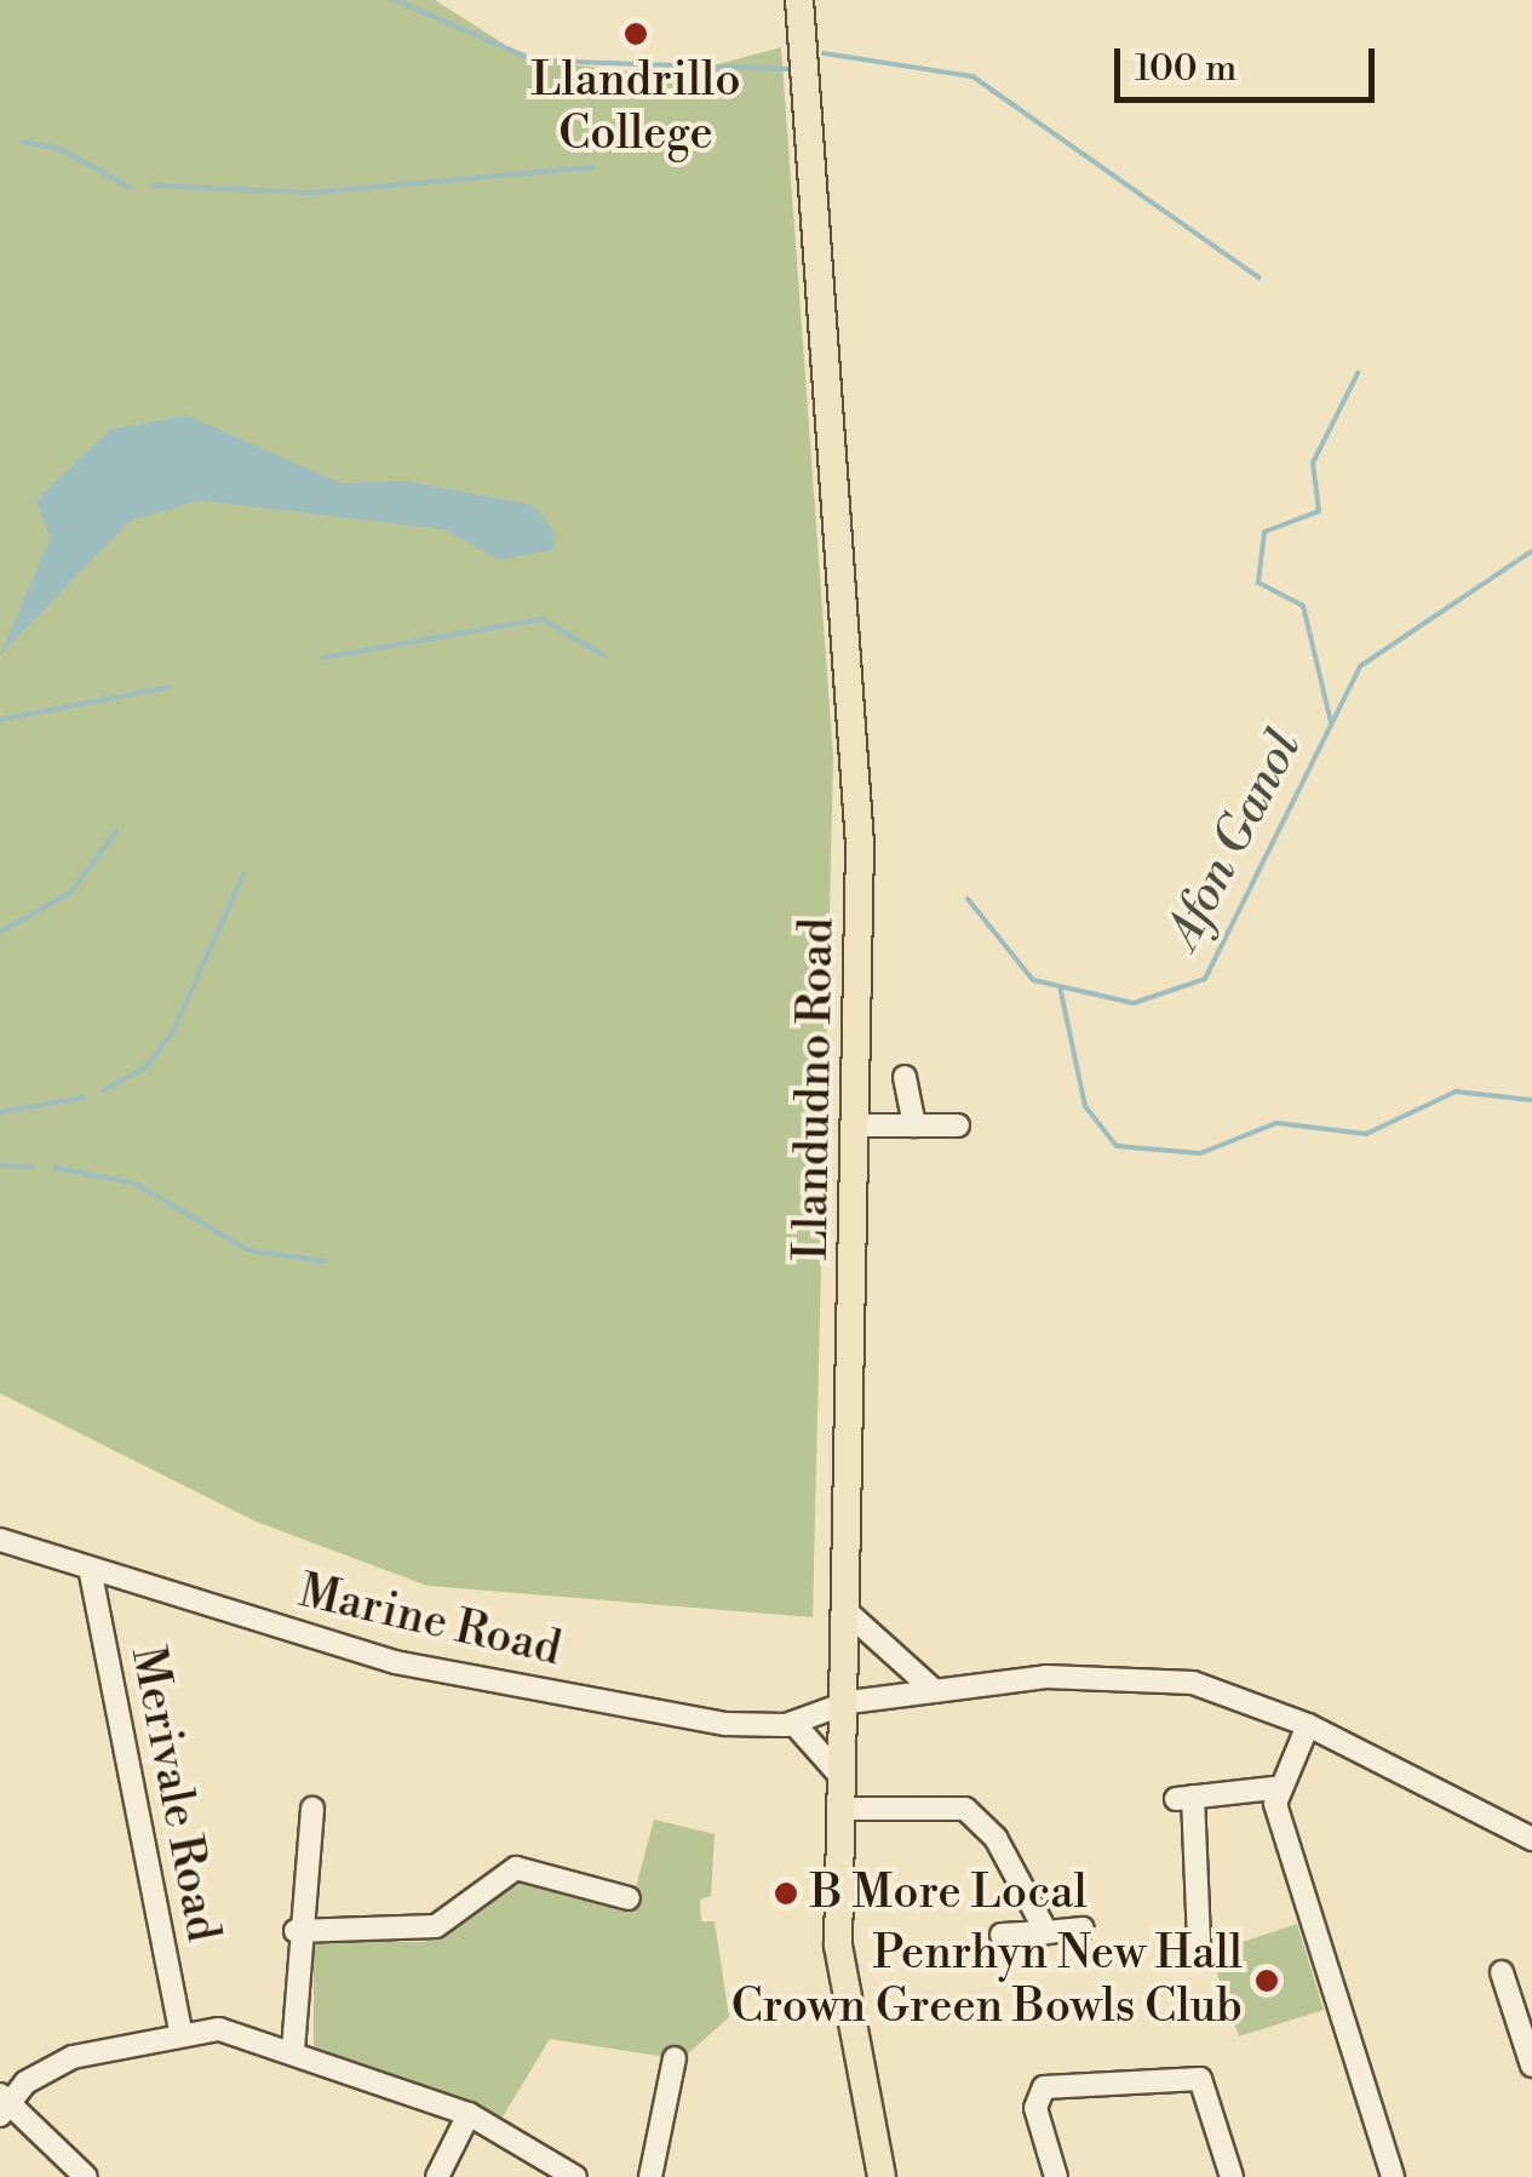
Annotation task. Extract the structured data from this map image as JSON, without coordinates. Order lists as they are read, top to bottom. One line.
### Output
{"streets":{"main road":["Llandudno Road"],"street":["Marine Road","Merivale Road"]},"crossings":[["Llandudno Road","Marine Road"],["Marine Road","Merivale Road"]],"water":["Afon Ganol"],"places":["Llandrillo College","B More Local","Penrhyn New Hall Crown Green Bowls Club"],"scale_bar":"100 m"}
